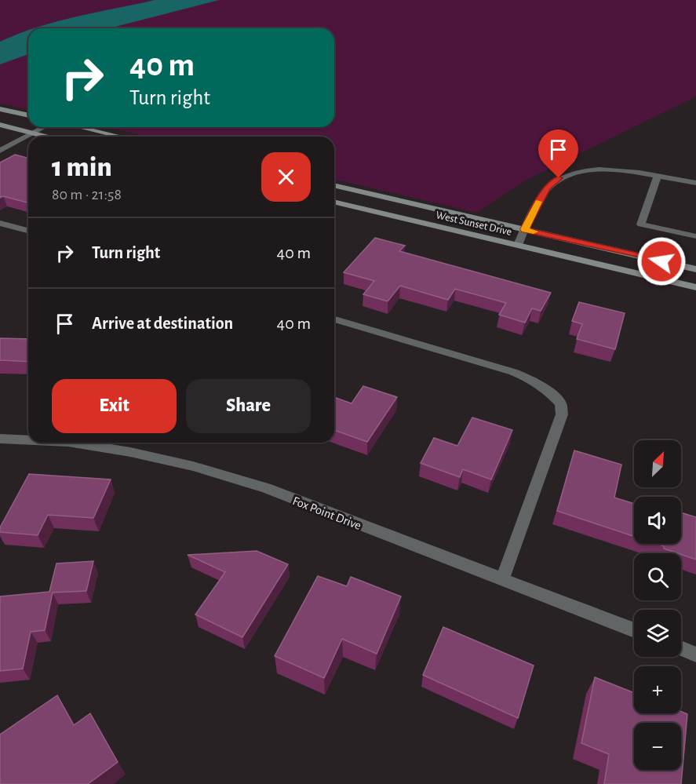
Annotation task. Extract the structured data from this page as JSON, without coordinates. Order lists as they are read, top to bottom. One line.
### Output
{"streets":{"main road":["West Sunset Drive"],"street":["Fox Point Drive"]},"north":"top right","page":{"turn":["40 m","Turn right"],"heading":["1 min","80 m · 21:58"],"list":[{"name":"Turn right","value":"40 m"},{"name":"Arrive at destination","value":"40 m"}],"buttons":["Exit","Share"],"map_buttons":["+","−"]}}
